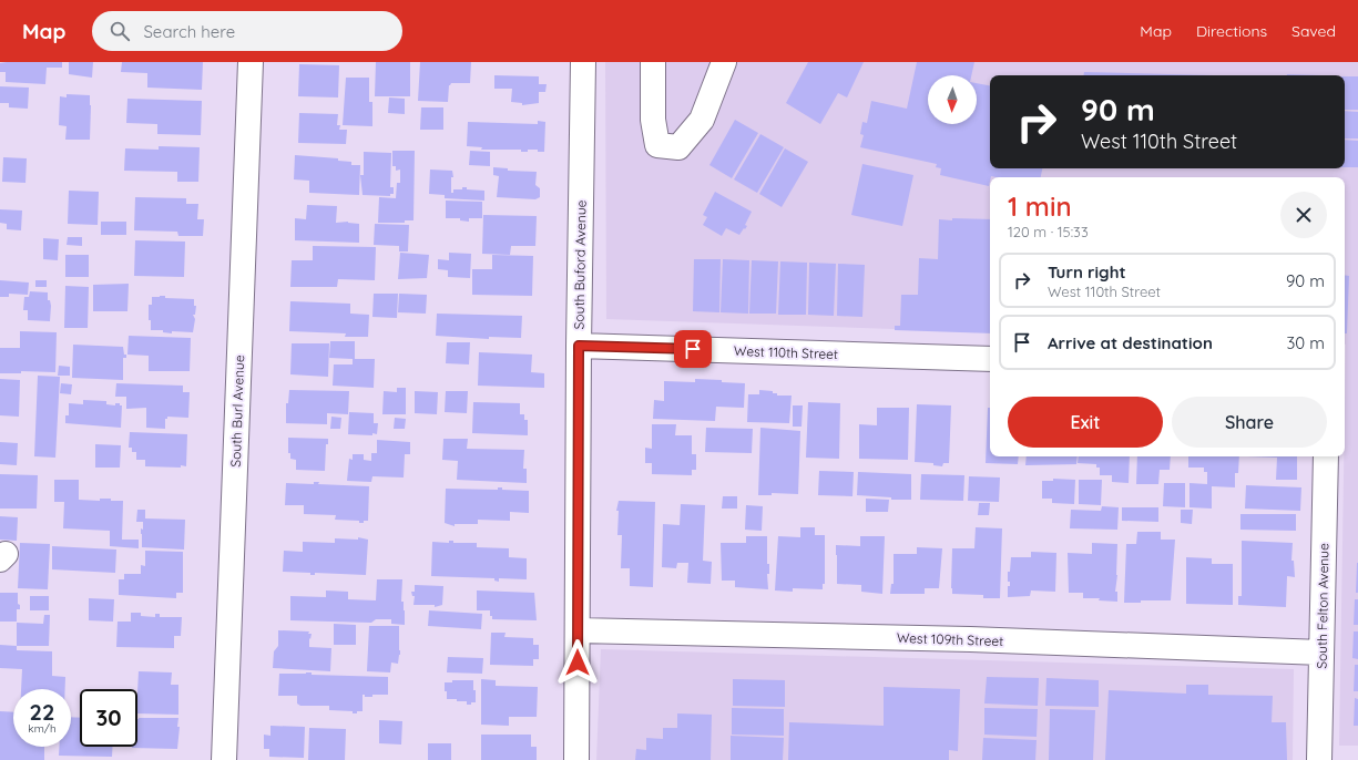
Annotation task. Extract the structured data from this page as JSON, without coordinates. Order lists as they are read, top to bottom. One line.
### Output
{"streets":{"street":["South Buford Avenue","West 110th Street","South Burl Avenue","South Felton Avenue","West 109th Street"]},"crossings":[["South Buford Avenue","West 110th Street"],["South Buford Avenue","West 109th Street"],["South Felton Avenue","West 109th Street"]],"north":"bottom","page":{"header":"Map","search":"Search here","nav":["Map","Directions","Saved"],"turn":["90 m","West 110th Street"],"heading":["1 min","120 m · 15:33"],"list":[{"name":"Turn right","note":"West 110th Street","value":"90 m"},{"name":"Arrive at destination","value":"30 m"}],"buttons":["Exit","Share"],"speed":"22 km/h","limit":"30"}}
